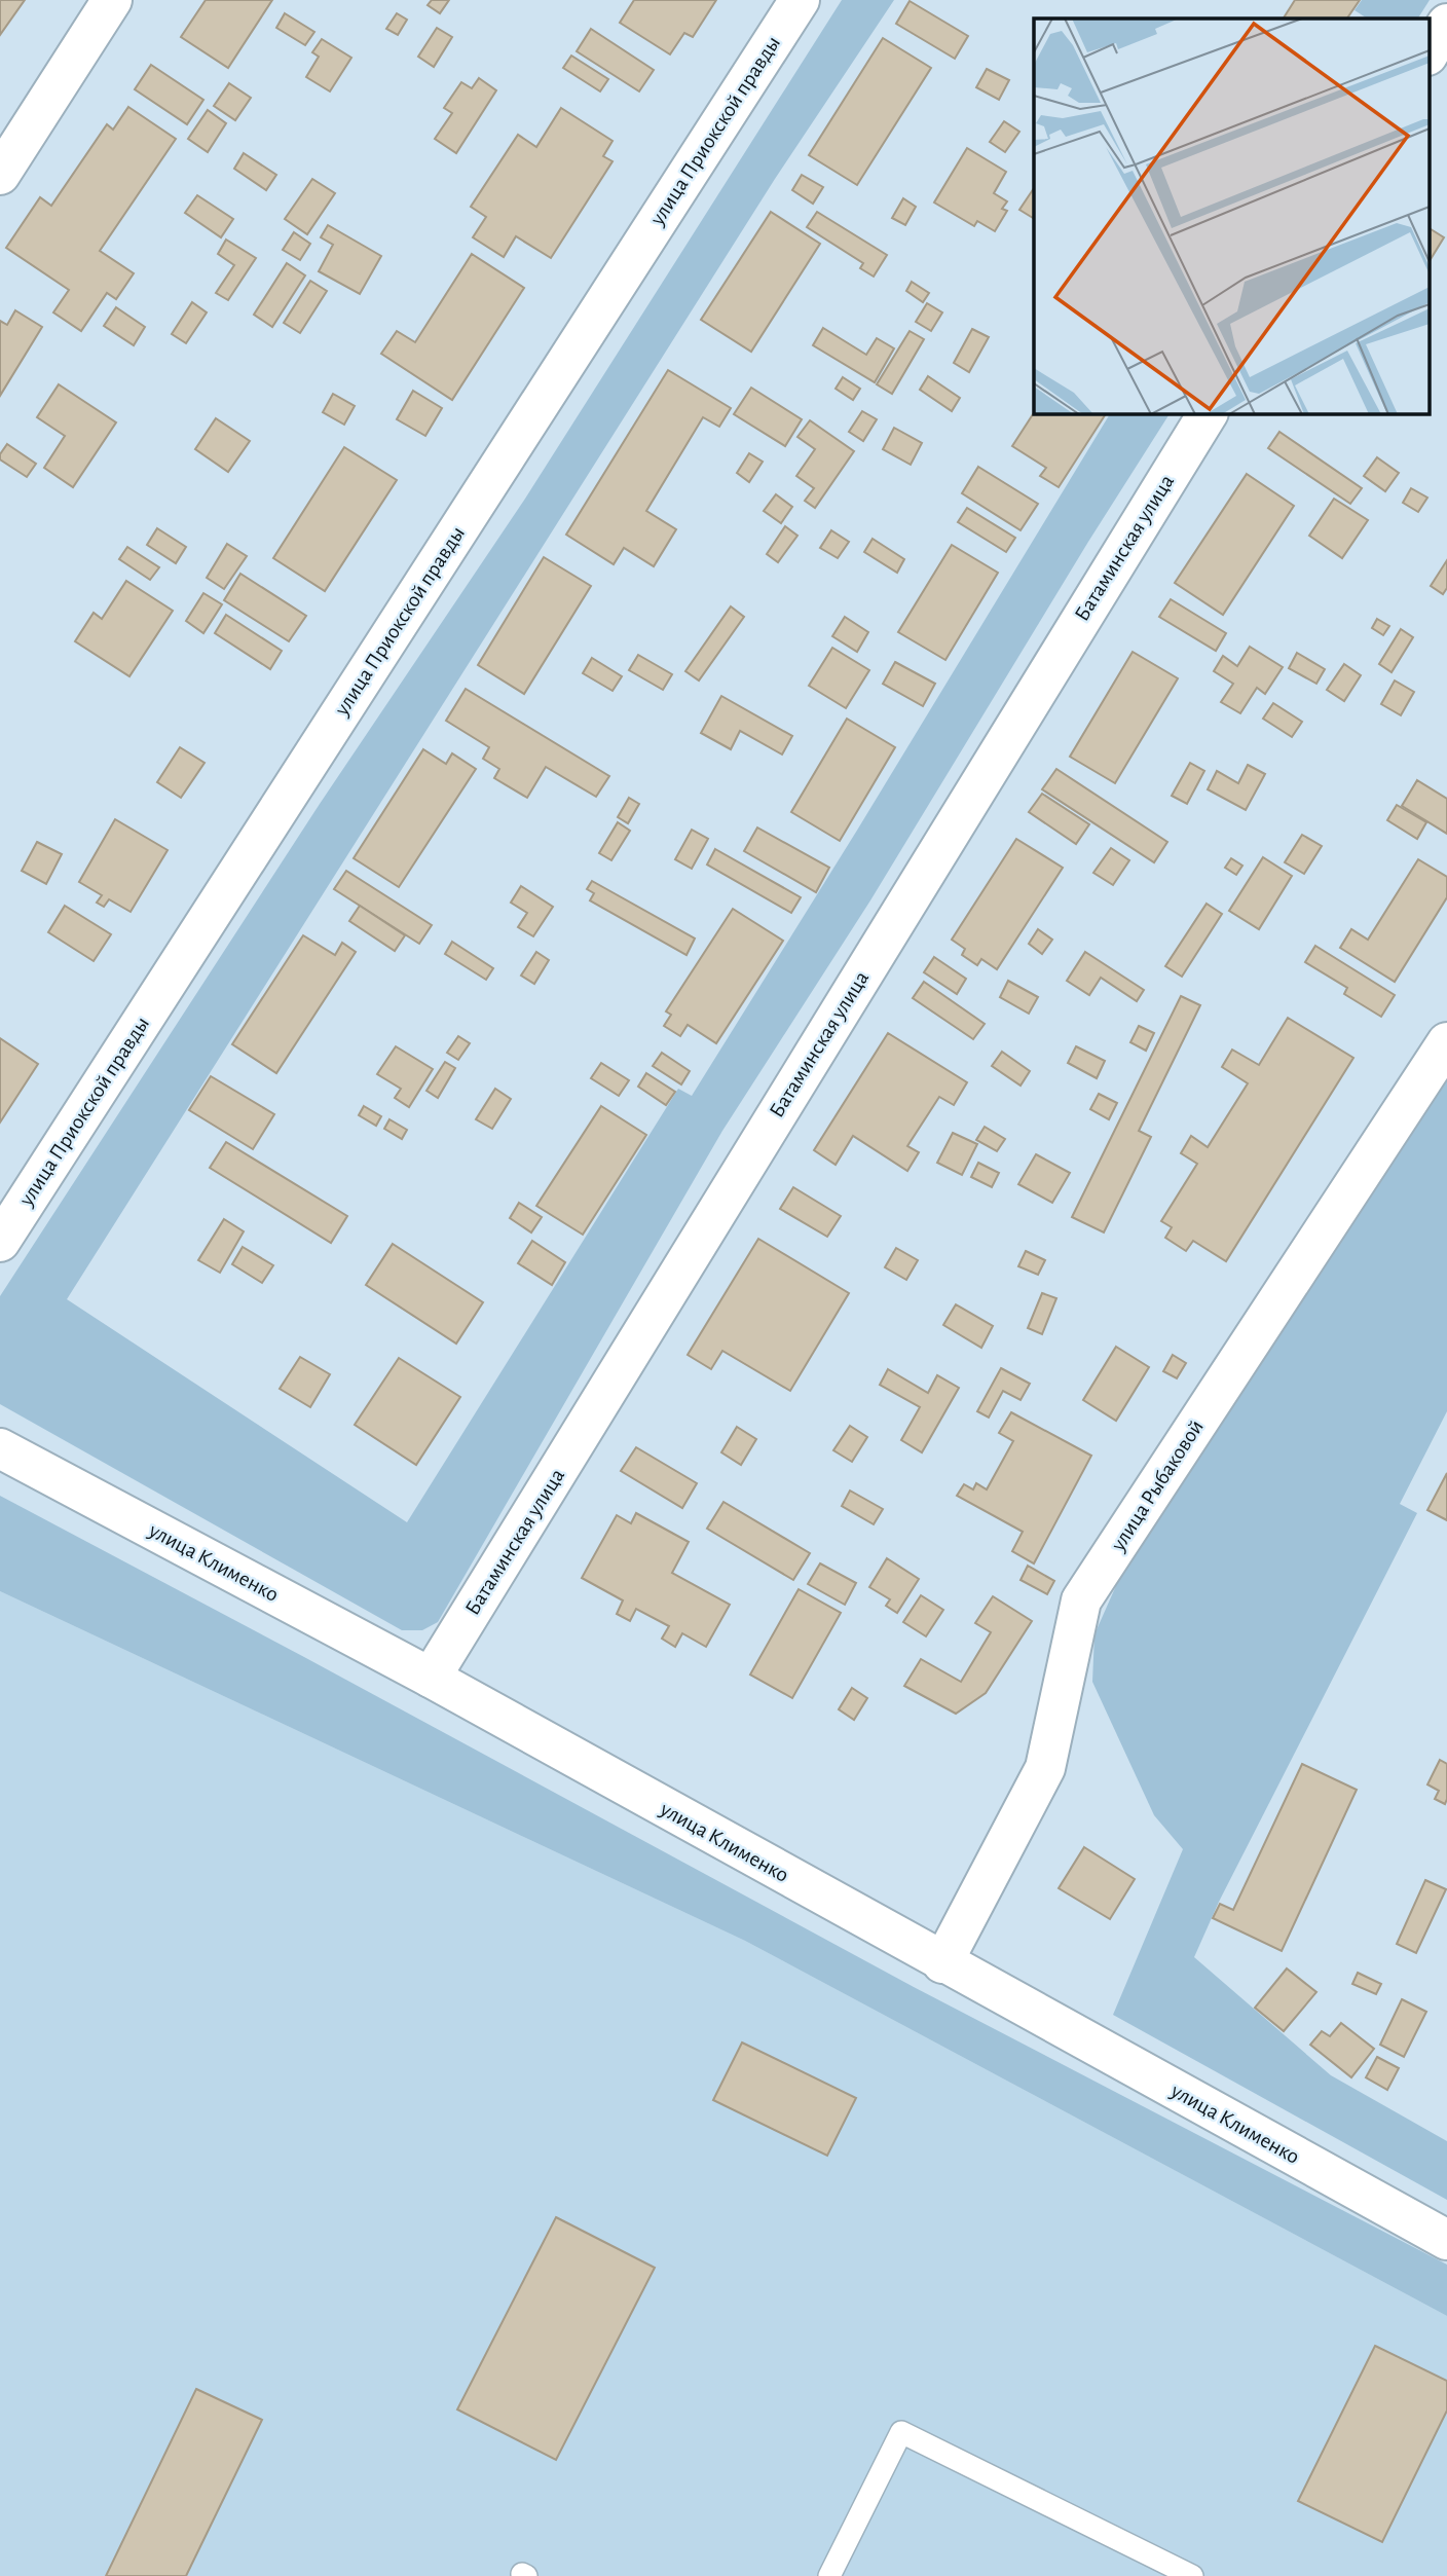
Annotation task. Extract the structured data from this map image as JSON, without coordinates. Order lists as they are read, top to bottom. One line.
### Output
{"streets":{"street":["улица Приокской правды","Батаминская улица","улица Рыбаковой","улица Клименко"]},"crossings":[["Батаминская улица","улица Клименко"],["улица Рыбаковой","улица Клименко"]]}
